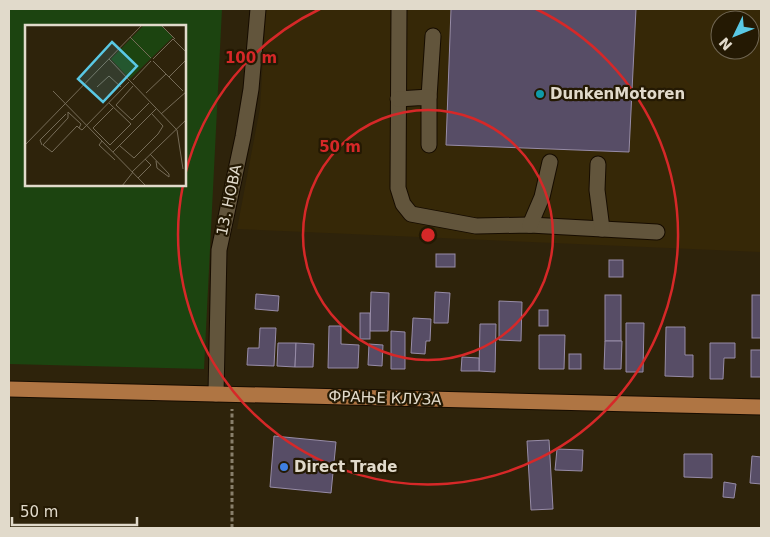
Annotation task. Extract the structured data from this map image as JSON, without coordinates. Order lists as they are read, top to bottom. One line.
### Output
{"streets":{"main road":["ФРАЊЕ КЛУЗА"],"lane":["13. НОВА"]},"crossings":[["13. НОВА","ФРАЊЕ КЛУЗА"]],"places":["DunkenMotoren","Direct Trade"],"scale_bar":"50 m","north":"bottom left","rings":["100 m","50 m"]}
